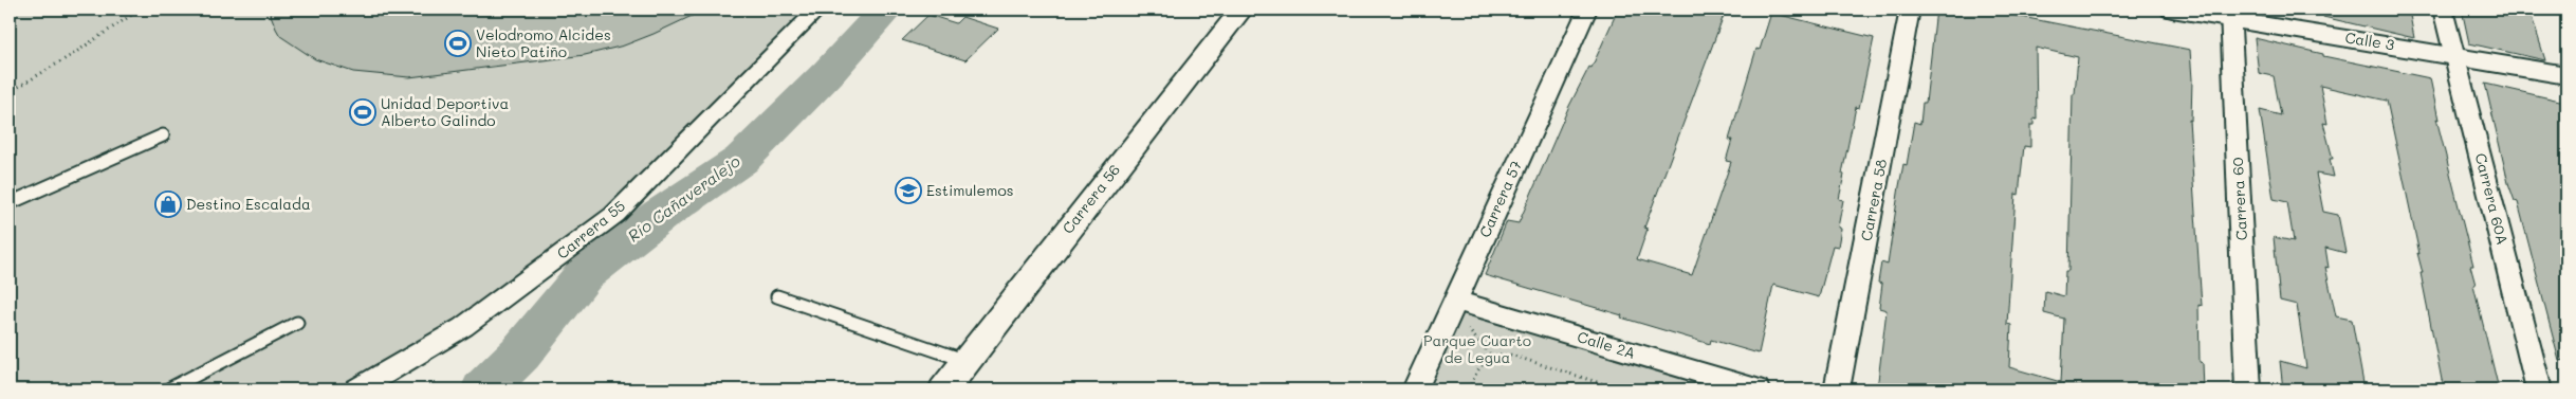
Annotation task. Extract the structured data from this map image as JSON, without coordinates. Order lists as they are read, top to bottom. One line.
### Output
{"streets":{"street":["Calle 3","Carrera 56","Carrera 57","Carrera 60","Carrera 60A","Carrera 58","Carrera 55","Calle 2A"]},"crossings":[["Calle 3","Carrera 60"],["Calle 3","Carrera 60A"],["Carrera 57","Calle 2A"]],"water":["Río Cañaveralejo"],"parks":["Parque Cuarto de Legua"],"places":{"sports":["Velodromo Alcides Nieto Patiño","Unidad Deportiva Alberto Galindo"],"school or university":["Estimulemos"],"shop":["Destino Escalada"]}}
